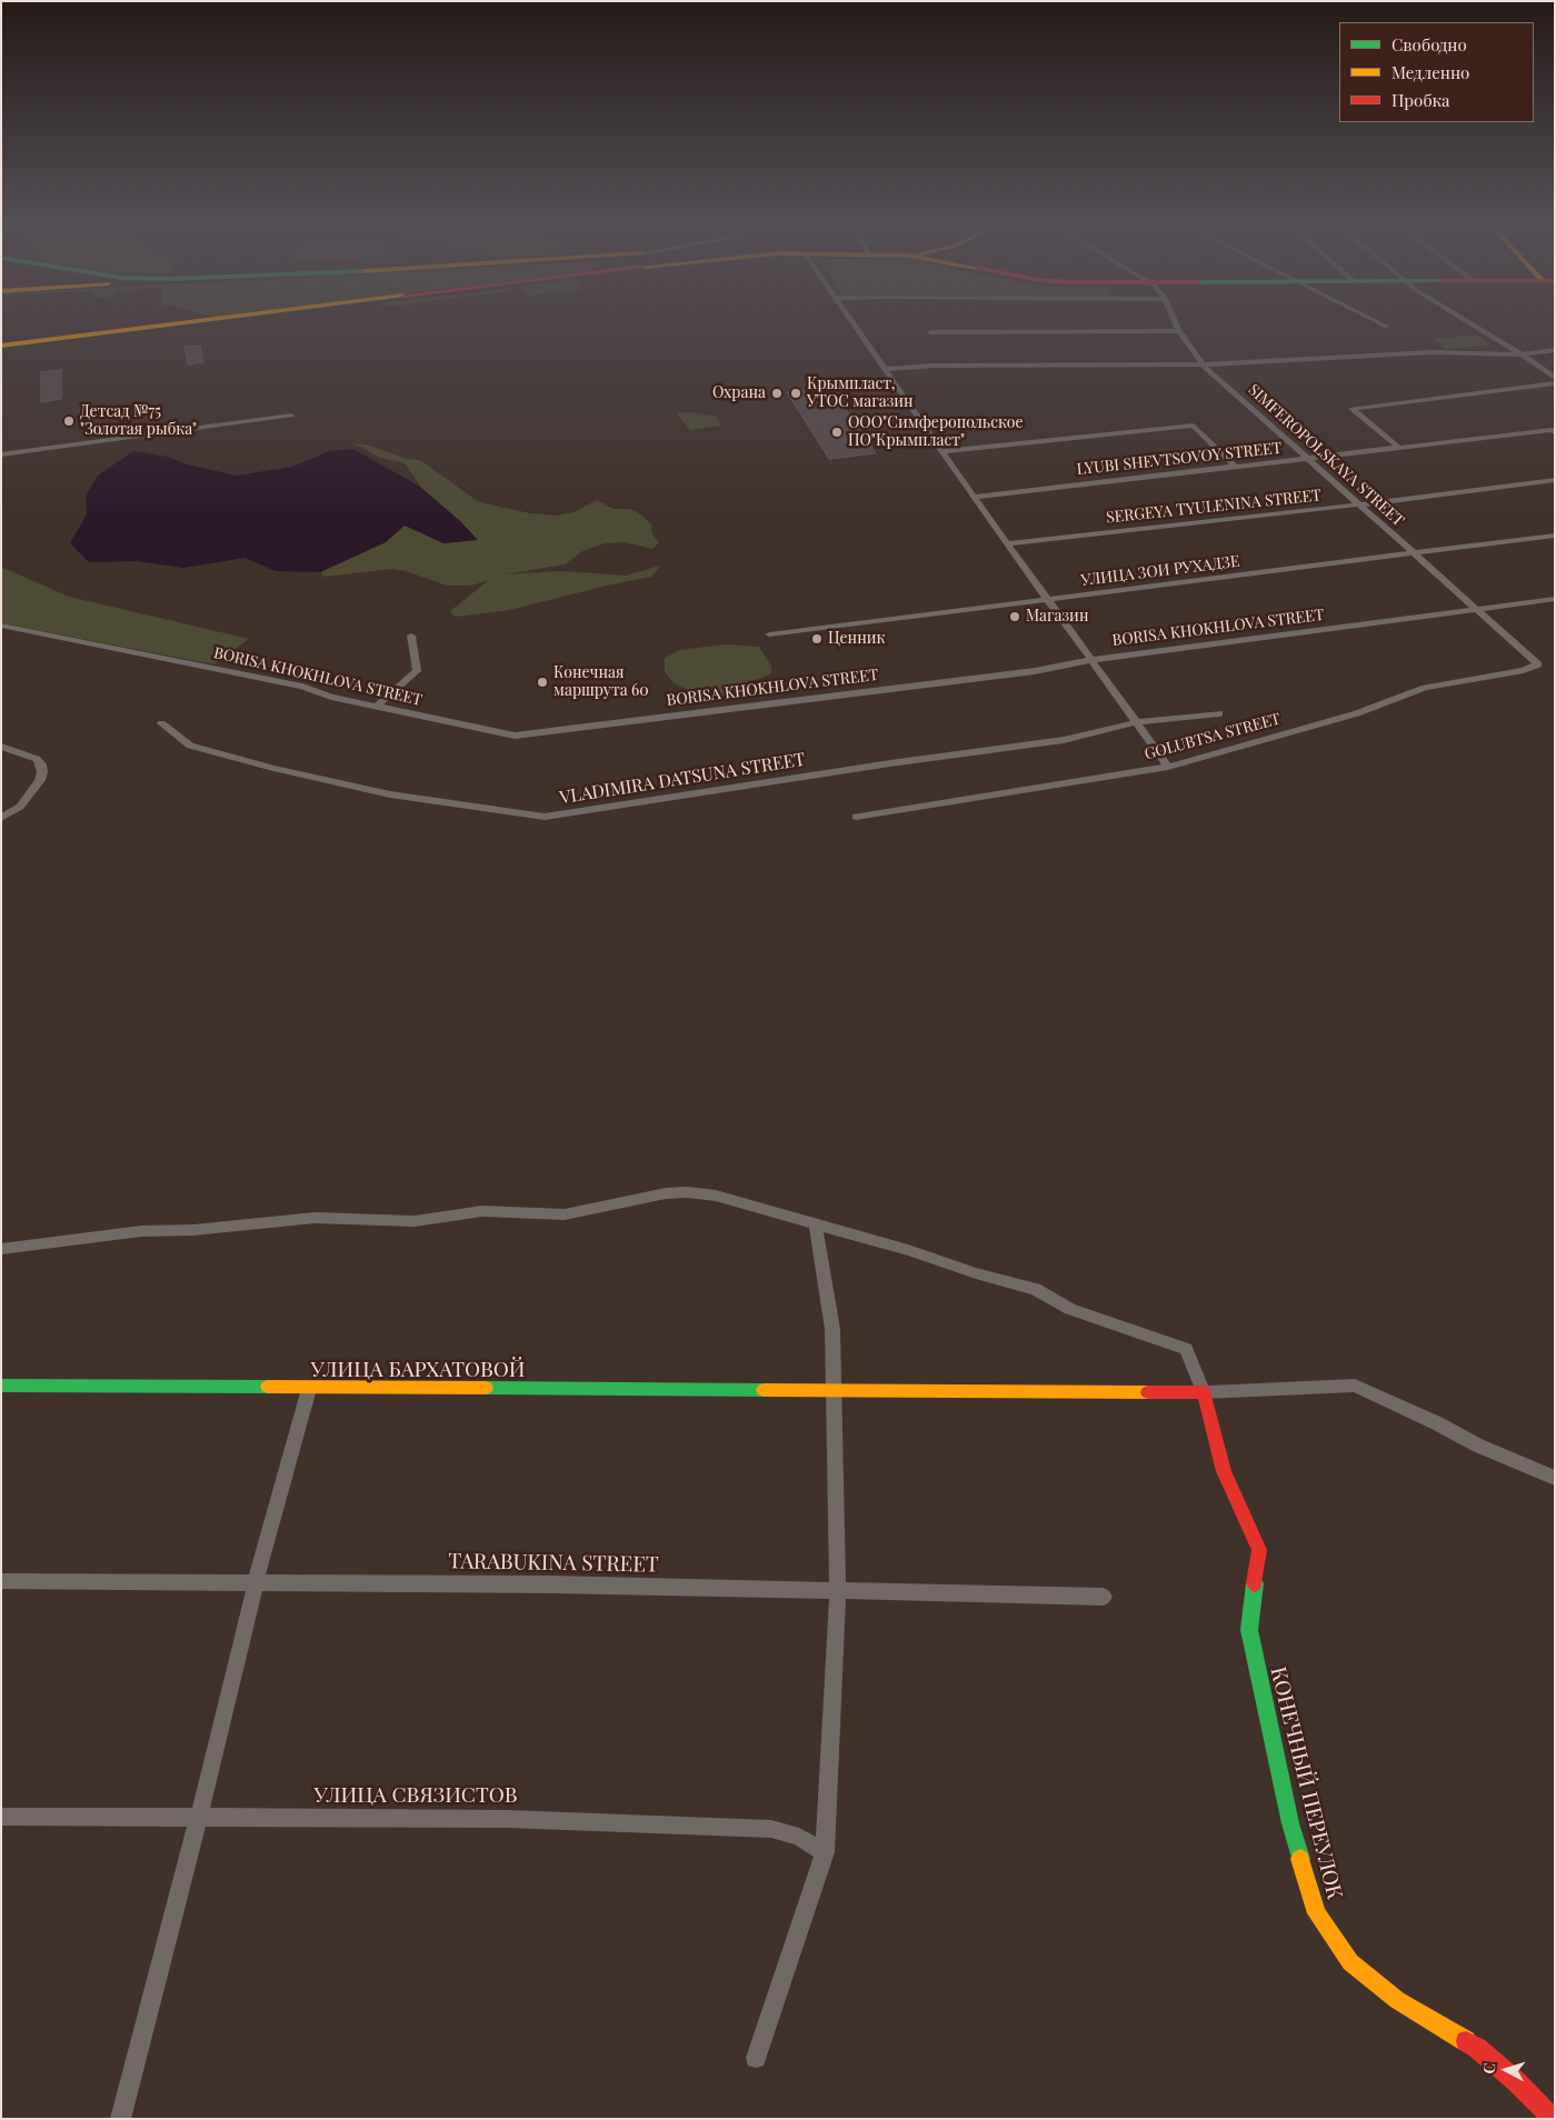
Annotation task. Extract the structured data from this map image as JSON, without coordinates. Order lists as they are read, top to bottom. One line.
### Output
{"streets":{"main road":["УЛИЦА БАРХАТОВОЙ","КОНЕЧНЫЙ ПЕРЕУЛОК"],"street":["SIMFEROPOLSKAYA STREET","LYUBI SHEVTSOVOY STREET","SERGEYA TYULENINA STREET","УЛИЦА ЗОИ РУХАДЗЕ","BORISA KHOKHLOVA STREET","GOLUBTSA STREET","VLADIMIRA DATSUNA STREET","TARABUKINA STREET","УЛИЦА СВЯЗИСТОВ"]},"crossings":[["SIMFEROPOLSKAYA STREET","LYUBI SHEVTSOVOY STREET"],["SIMFEROPOLSKAYA STREET","SERGEYA TYULENINA STREET"],["SIMFEROPOLSKAYA STREET","УЛИЦА ЗОИ РУХАДЗЕ"],["SIMFEROPOLSKAYA STREET","BORISA KHOKHLOVA STREET"],["SIMFEROPOLSKAYA STREET","GOLUBTSA STREET"],["УЛИЦА БАРХАТОВОЙ","КОНЕЧНЫЙ ПЕРЕУЛОК"]],"places":["Охрана","Крымпласт, УТОС магазин","Детсад №75 \"Золотая рыбка\"","ООО\"Симферопольское ПО\"Крымпласт\"","Магазин","Ценник","Конечная маршрута 60"],"legend":["Свободно","Медленно","Пробка"],"north":"left"}
